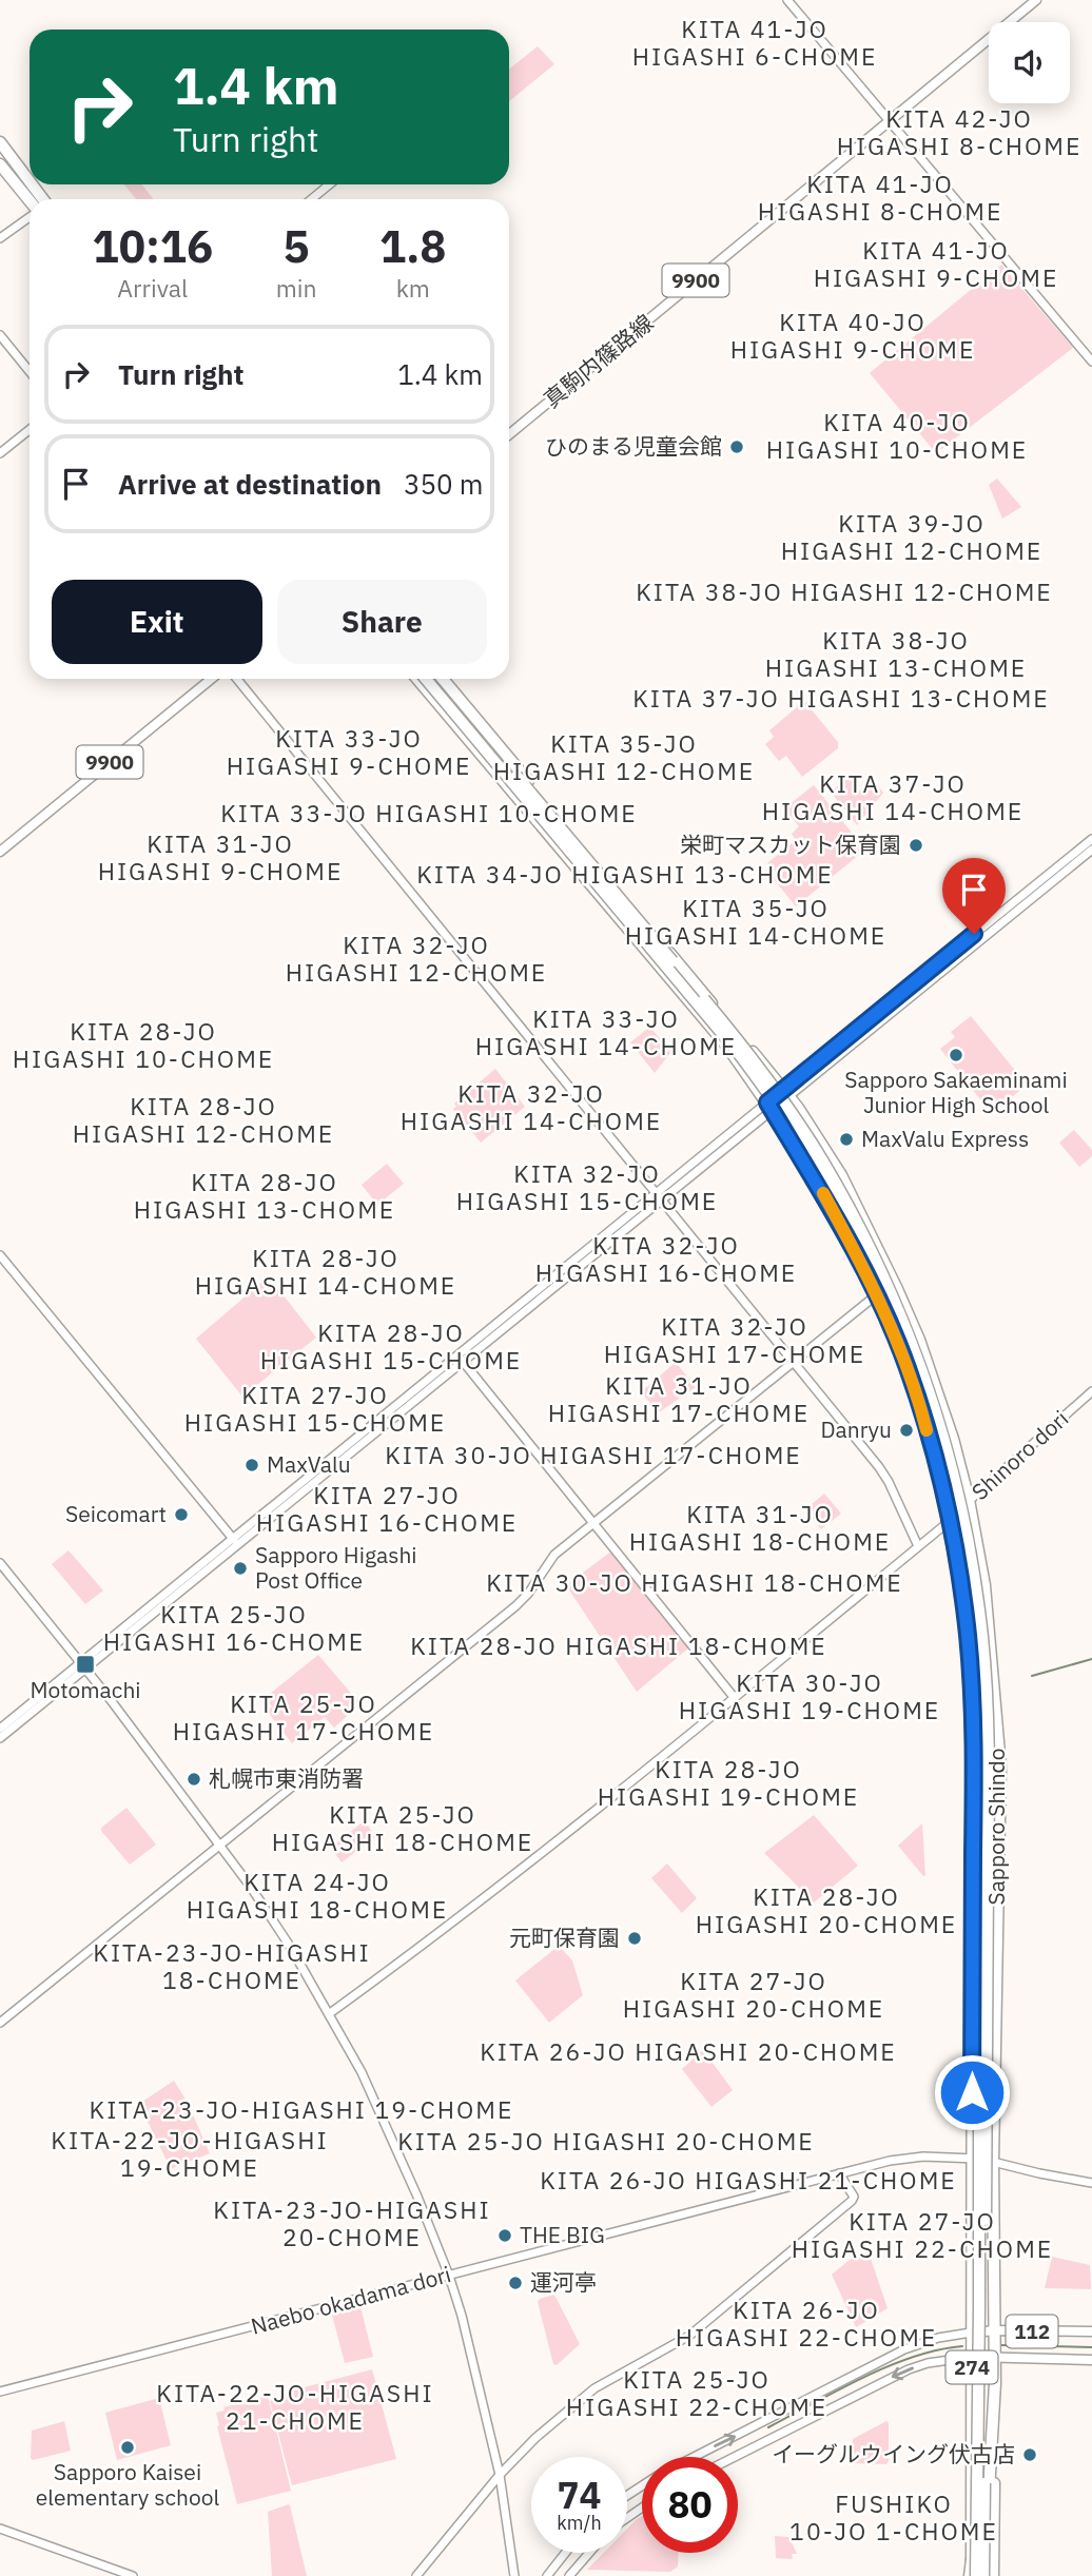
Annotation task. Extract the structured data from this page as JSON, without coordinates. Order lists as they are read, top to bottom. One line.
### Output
{"streets":{"highway":["Sapporo Shindo","274"],"main road":["9900","真駒内篠路線","112"],"street":["Shinoro dori","Naebo okadama dori"]},"crossings":[["Shinoro dori","Sapporo Shindo"],["Sapporo Shindo","Naebo okadama dori"],["Sapporo Shindo","112"]],"districts":["KITA 41-JO HIGASHI 6-CHOME","KITA 42-JO HIGASHI 8-CHOME","KITA 41-JO HIGASHI 8-CHOME","KITA 41-JO HIGASHI 9-CHOME","KITA 40-JO HIGASHI 9-CHOME","KITA 40-JO HIGASHI 10-CHOME","KITA 39-JO HIGASHI 12-CHOME","KITA 38-JO HIGASHI 12-CHOME","KITA 38-JO HIGASHI 13-CHOME","KITA 37-JO HIGASHI 13-CHOME","KITA 33-JO HIGASHI 9-CHOME","KITA 35-JO HIGASHI 12-CHOME","KITA 37-JO HIGASHI 14-CHOME","KITA 33-JO HIGASHI 10-CHOME","KITA 31-JO HIGASHI 9-CHOME","KITA 34-JO HIGASHI 13-CHOME","KITA 35-JO HIGASHI 14-CHOME","KITA 32-JO HIGASHI 12-CHOME","KITA 33-JO HIGASHI 14-CHOME","KITA 28-JO HIGASHI 10-CHOME","KITA 32-JO HIGASHI 14-CHOME","KITA 28-JO HIGASHI 12-CHOME","KITA 32-JO HIGASHI 15-CHOME","KITA 28-JO HIGASHI 13-CHOME","KITA 32-JO HIGASHI 16-CHOME","KITA 28-JO HIGASHI 14-CHOME","KITA 32-JO HIGASHI 17-CHOME","KITA 28-JO HIGASHI 15-CHOME","KITA 31-JO HIGASHI 17-CHOME","KITA 27-JO HIGASHI 15-CHOME","KITA 30-JO HIGASHI 17-CHOME","KITA 27-JO HIGASHI 16-CHOME","KITA 31-JO HIGASHI 18-CHOME","KITA 30-JO HIGASHI 18-CHOME","KITA 25-JO HIGASHI 16-CHOME","KITA 28-JO HIGASHI 18-CHOME","KITA 30-JO HIGASHI 19-CHOME","KITA 25-JO HIGASHI 17-CHOME","KITA 28-JO HIGASHI 19-CHOME","KITA 25-JO HIGASHI 18-CHOME","KITA 24-JO HIGASHI 18-CHOME","KITA 28-JO HIGASHI 20-CHOME","KITA-23-JO-HIGASHI 18-CHOME","KITA 27-JO HIGASHI 20-CHOME","KITA 26-JO HIGASHI 20-CHOME","KITA-23-JO-HIGASHI 19-CHOME","KITA-22-JO-HIGASHI 19-CHOME","KITA 25-JO HIGASHI 20-CHOME","KITA 26-JO HIGASHI 21-CHOME","KITA-23-JO-HIGASHI 20-CHOME","KITA 27-JO HIGASHI 22-CHOME","KITA 26-JO HIGASHI 22-CHOME","KITA 25-JO HIGASHI 22-CHOME","KITA-22-JO-HIGASHI 21-CHOME","FUSHIKO 10-JO 1-CHOME"],"places":{"other":["ひのまる児童会館","栄町マスカット保育園","Sapporo Sakaeminami Junior High School","MaxValu Express","Danryu","MaxValu","Seicomart","Sapporo Higashi Post Office","札幌市東消防署","元町保育園","THE BIG","運河亭","Sapporo Kaisei elementary school","イーグルウイング伏古店"],"transit":["Motomachi"]},"page":{"turn":["1.4 km","Turn right"],"eta":["10:16","Arrival","5","min","1.8","km"],"list":[{"name":"Turn right","value":"1.4 km"},{"name":"Arrive at destination","value":"350 m"}],"buttons":["Exit","Share"],"speed":"74 km/h","limit":"80"}}
